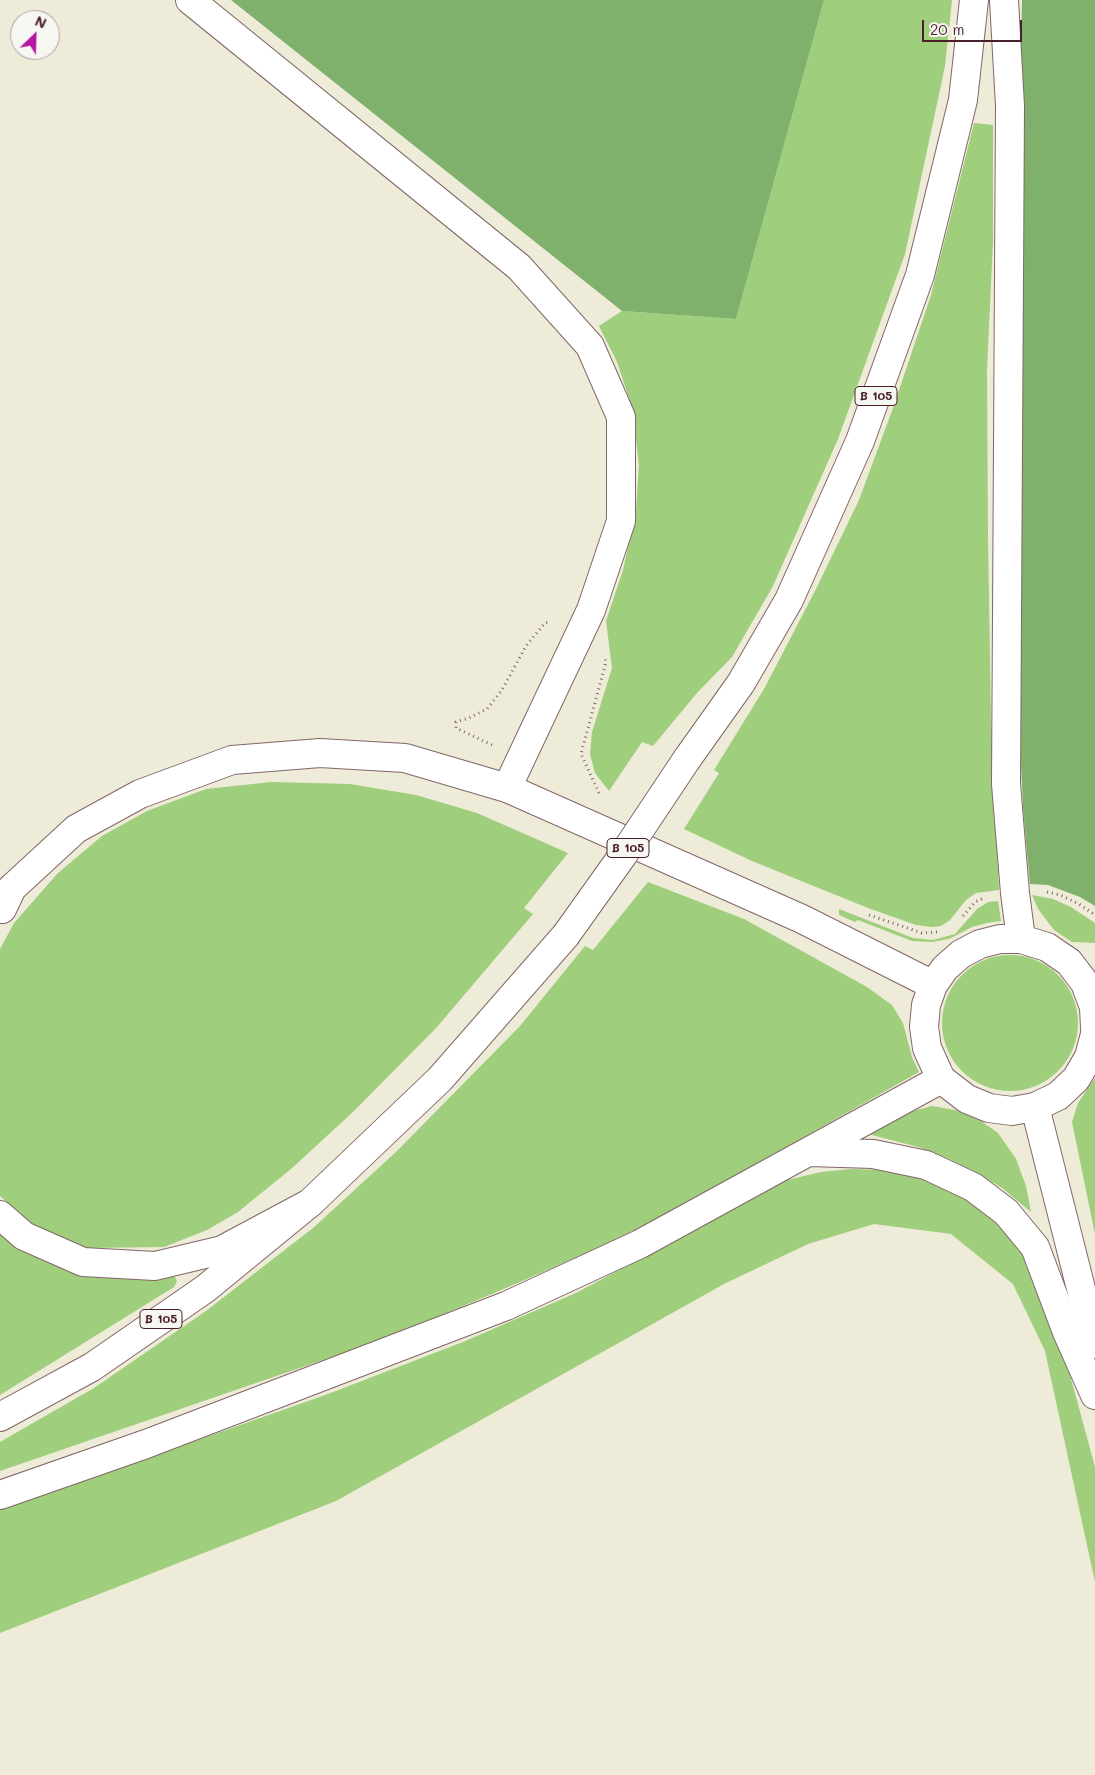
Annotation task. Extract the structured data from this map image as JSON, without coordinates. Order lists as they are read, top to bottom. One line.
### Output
{"streets":{"main road":["B 105"]},"scale_bar":"20 m","north":"top right"}
